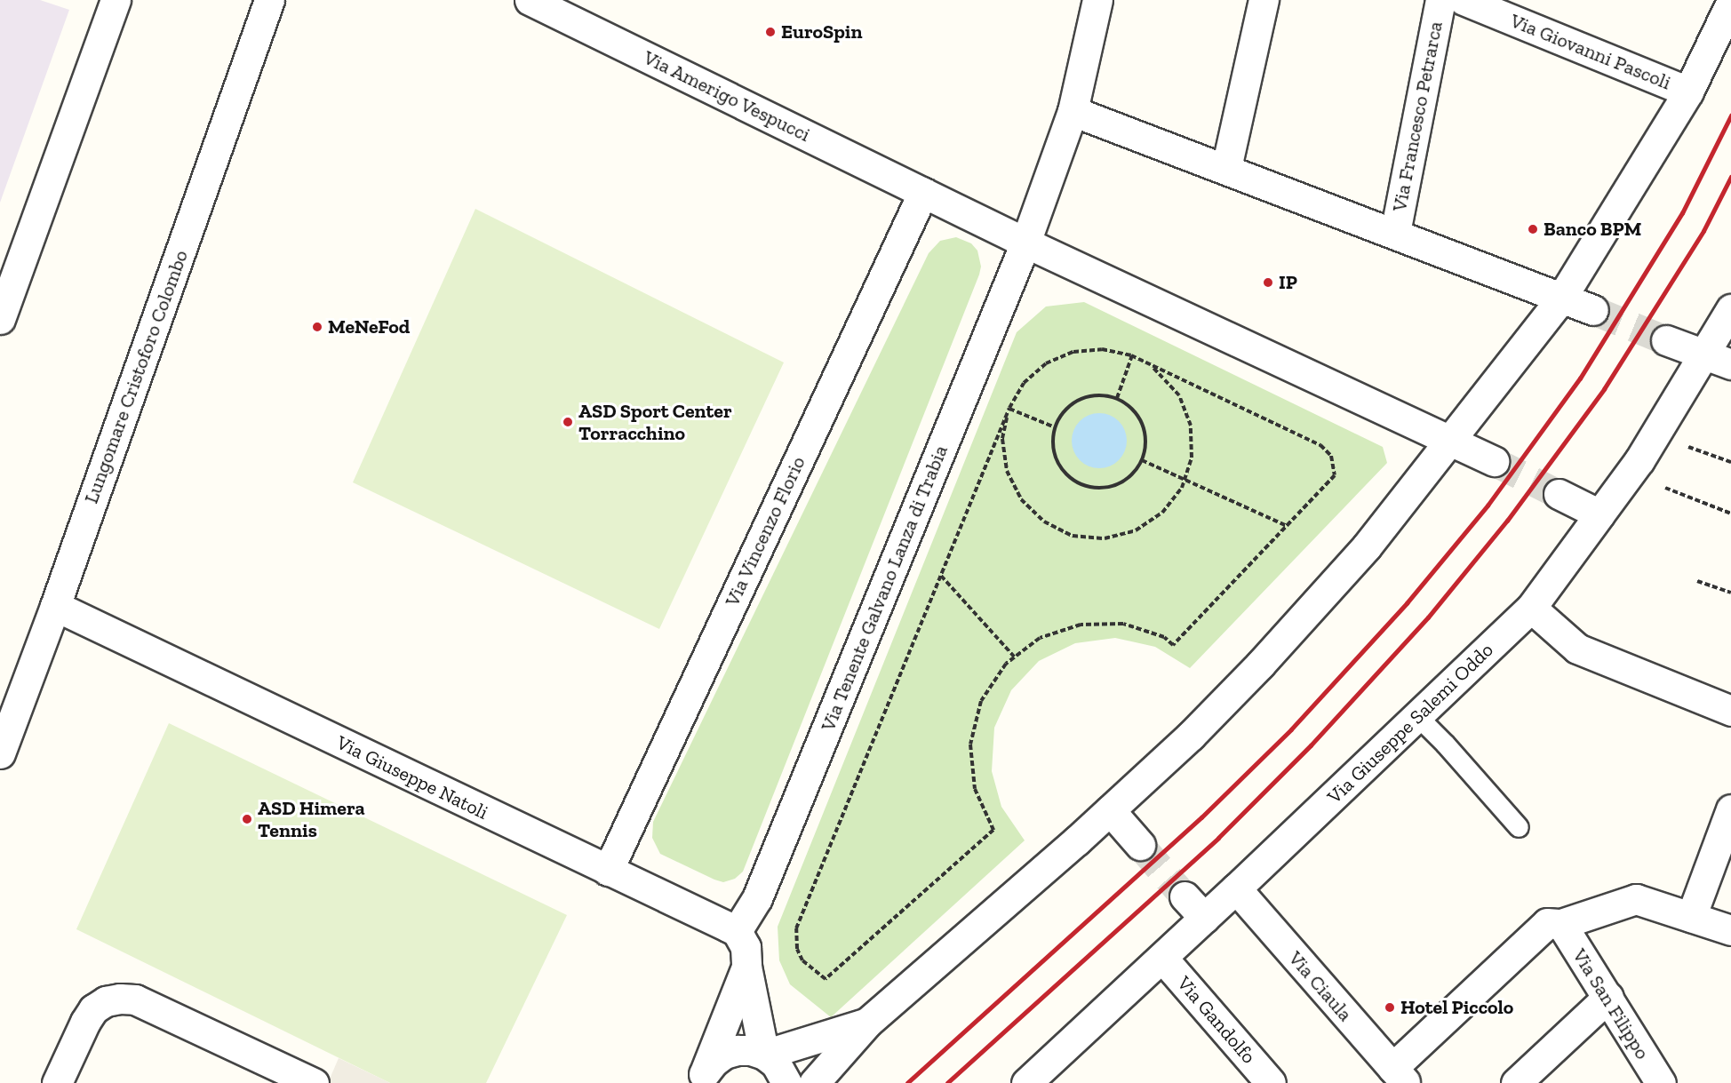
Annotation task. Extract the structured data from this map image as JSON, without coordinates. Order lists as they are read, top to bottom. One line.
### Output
{"streets":{"street":["Via Giovanni Pascoli","Via Amerigo Vespucci","Via Francesco Petrarca","Lungomare Cristoforo Colombo","Via Vincenzo Florio","Via Tenente Galvano Lanza di Trabia","Via Giuseppe Salemi Oddo","Via Giuseppe Natoli","Via Ciaula","Via San Filippo","Via Gandolfo"]},"crossings":[["Via Amerigo Vespucci","Via Vincenzo Florio"],["Via Amerigo Vespucci","Via Tenente Galvano Lanza di Trabia"],["Lungomare Cristoforo Colombo","Via Giuseppe Natoli"],["Via Vincenzo Florio","Via Giuseppe Natoli"],["Via Tenente Galvano Lanza di Trabia","Via Giuseppe Natoli"],["Via Giuseppe Salemi Oddo","Via Ciaula"],["Via Giuseppe Salemi Oddo","Via Gandolfo"]],"places":["EuroSpin","Banco BPM","IP","MeNeFod","ASD Sport Center Torracchino","ASD Himera Tennis","Hotel Piccolo"]}
